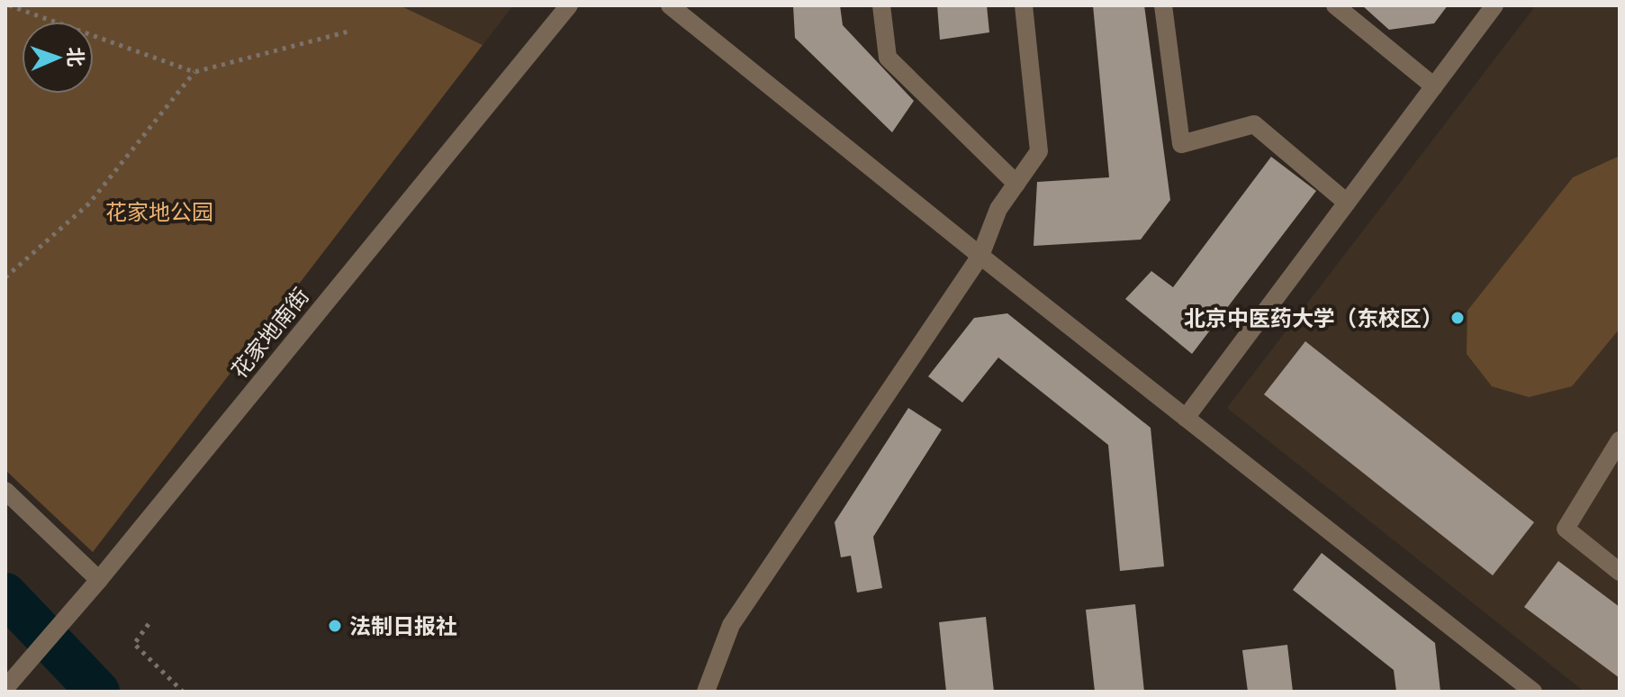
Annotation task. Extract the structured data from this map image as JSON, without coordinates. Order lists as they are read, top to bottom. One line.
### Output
{"streets":{"street":["花家地南街"]},"parks":["花家地公园"],"places":["北京中医药大学（东校区）","法制日报社"],"north":"right"}
